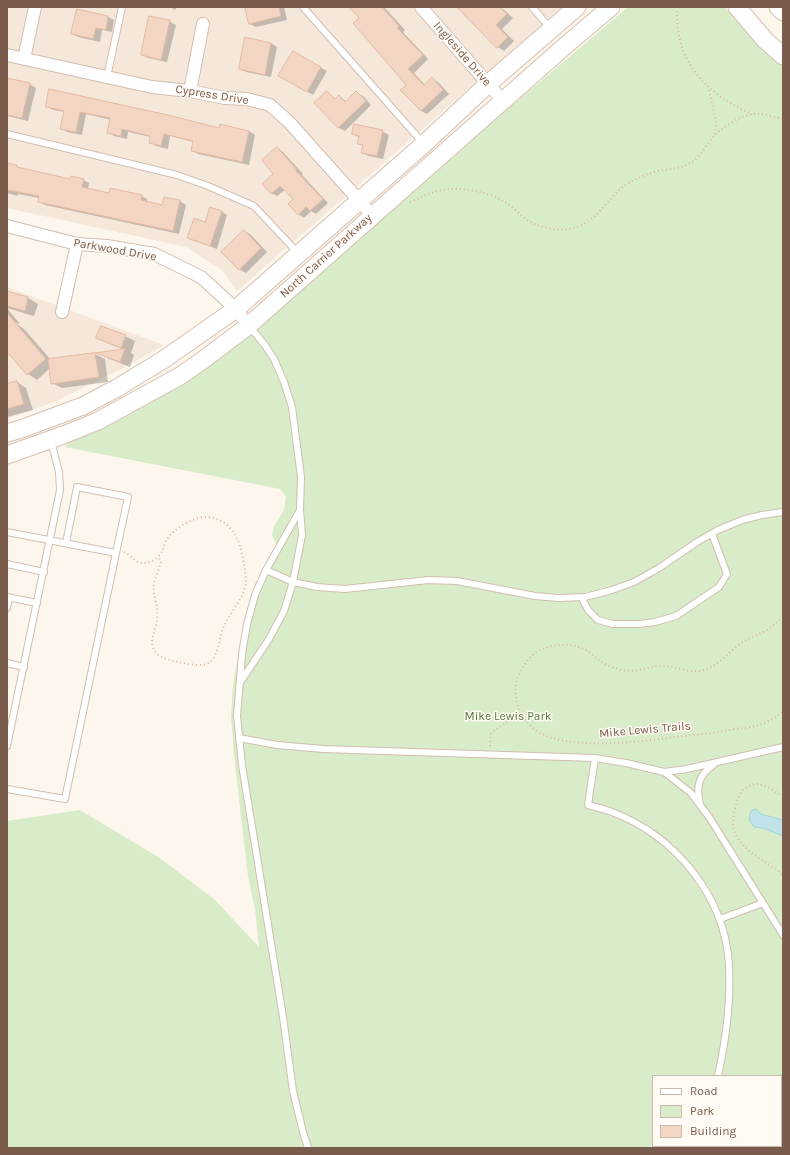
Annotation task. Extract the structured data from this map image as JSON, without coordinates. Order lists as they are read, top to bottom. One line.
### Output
{"streets":{"main road":["North Carrier Parkway"],"street":["Ingleside Drive","Cypress Drive","Parkwood Drive"],"path":["Mike Lewis Trails"]},"crossings":[["Ingleside Drive","North Carrier Parkway"],["Cypress Drive","North Carrier Parkway"],["Parkwood Drive","North Carrier Parkway"]],"parks":["Mike Lewis Park"],"legend":["Road","Park","Building"]}
